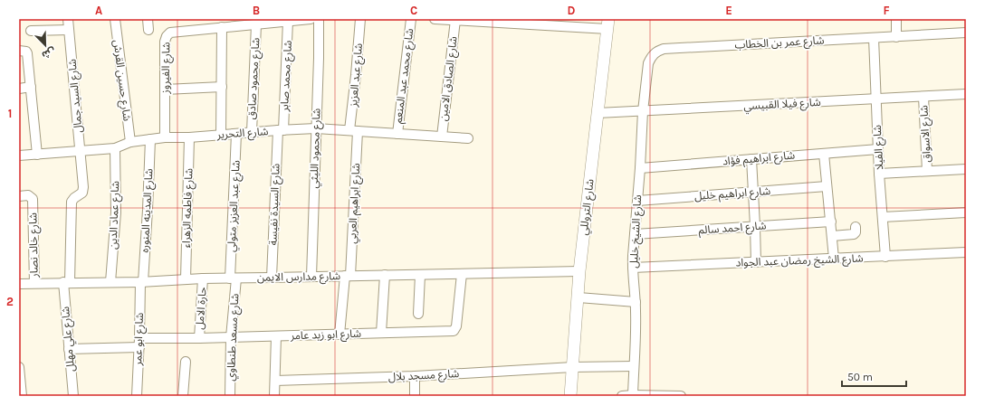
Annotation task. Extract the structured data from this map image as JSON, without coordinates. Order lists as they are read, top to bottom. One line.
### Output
{"streets":{"street":["شارع عمر بن الخطاب","شارع الفيروز","شارع عبد العزيز","شارع محمد صابر","شارع محمد عبد المنعم","شارع محمود صادق","شارع الصادق الامين","شارع حسين القرش","شارع السيد جمال","شارع فيلا القبيسي","شارع التحرير","شارع الاسواق","شارع الفيلا","شارع محمود الليثي","شارع ابراهيم فؤاد","شارع ابراهيم خليل","شارع ابراهيم العربي","شارع السيدة نفيسة","شارع عبد العزيز متولي","شارع التروللي","شارع فاطمه الزهراء","شارع المدينه المنوره","شارع عماد الدين","شارع احمد سالم","شارع الشيخ خليل","شارع خالد نصار","شارع الشيخ رمضان عبد الجواد","شارع مدارس الايمن","حارة الامل","شارع ابو زيد عامر","شارع مسعد طنطاوي","شارع علي مهلل","شارع ابو عمر","شارع مسجد بلال"]},"crossings":[["شارع عمر بن الخطاب","شارع فيلا القبيسي"],["شارع عمر بن الخطاب","شارع الفيلا"],["شارع عمر بن الخطاب","شارع الشيخ خليل"],["شارع الفيروز","شارع محمد صابر"],["شارع الفيروز","شارع محمود صادق"],["شارع الفيروز","شارع التحرير"],["شارع عبد العزيز","شارع التحرير"],["شارع عبد العزيز","شارع ابراهيم العربي"],["شارع محمد صابر","شارع التحرير"],["شارع محمد صابر","شارع السيدة نفيسة"],["شارع محمد عبد المنعم","شارع التحرير"],["شارع محمود صادق","شارع التحرير"],["شارع الصادق الامين","شارع التحرير"],["شارع حسين القرش","شارع التحرير"],["شارع السيد جمال","شارع التحرير"],["شارع السيد جمال","شارع مدارس الايمن"],["شارع السيد جمال","شارع علي مهلل"],["شارع فيلا القبيسي","شارع الاسواق"],["شارع فيلا القبيسي","شارع الفيلا"],["شارع فيلا القبيسي","شارع التروللي"],["شارع فيلا القبيسي","شارع الشيخ خليل"],["شارع التحرير","شارع محمود الليثي"],["شارع التحرير","شارع ابراهيم العربي"],["شارع التحرير","شارع السيدة نفيسة"],["شارع التحرير","شارع عبد العزيز متولي"],["شارع التحرير","شارع فاطمه الزهراء"],["شارع التحرير","شارع المدينه المنوره"],["شارع التحرير","شارع عماد الدين"],["شارع الفيلا","شارع ابراهيم فؤاد"],["شارع الفيلا","شارع الشيخ رمضان عبد الجواد"],["شارع محمود الليثي","شارع مدارس الايمن"],["شارع ابراهيم فؤاد","شارع الشيخ خليل"],["شارع ابراهيم خليل","شارع الشيخ خليل"],["شارع ابراهيم العربي","شارع مدارس الايمن"],["شارع ابراهيم العربي","شارع ابو زيد عامر"],["شارع السيدة نفيسة","شارع مدارس الايمن"],["شارع عبد العزيز متولي","شارع مدارس الايمن"],["شارع عبد العزيز متولي","شارع مسعد طنطاوي"],["شارع التروللي","شارع مدارس الايمن"],["شارع التروللي","شارع مسجد بلال"],["شارع فاطمه الزهراء","شارع مدارس الايمن"],["شارع المدينه المنوره","شارع مدارس الايمن"],["شارع المدينه المنوره","شارع ابو عمر"],["شارع عماد الدين","شارع مدارس الايمن"],["شارع احمد سالم","شارع الشيخ خليل"],["شارع الشيخ خليل","شارع الشيخ رمضان عبد الجواد"],["شارع الشيخ خليل","شارع مسجد بلال"],["شارع خالد نصار","شارع مدارس الايمن"],["شارع مدارس الايمن","حارة الامل"],["شارع مدارس الايمن","شارع ابو زيد عامر"],["شارع مدارس الايمن","شارع مسعد طنطاوي"],["شارع مدارس الايمن","شارع علي مهلل"],["شارع مدارس الايمن","شارع ابو عمر"],["حارة الامل","شارع ابو زيد عامر"],["شارع ابو زيد عامر","شارع مسعد طنطاوي"],["شارع ابو زيد عامر","شارع علي مهلل"],["شارع ابو زيد عامر","شارع ابو عمر"]],"scale_bar":"50 m","north":"bottom right","grid":{"columns":["A","B","C","D","E","F"],"rows":["1","2"]}}
